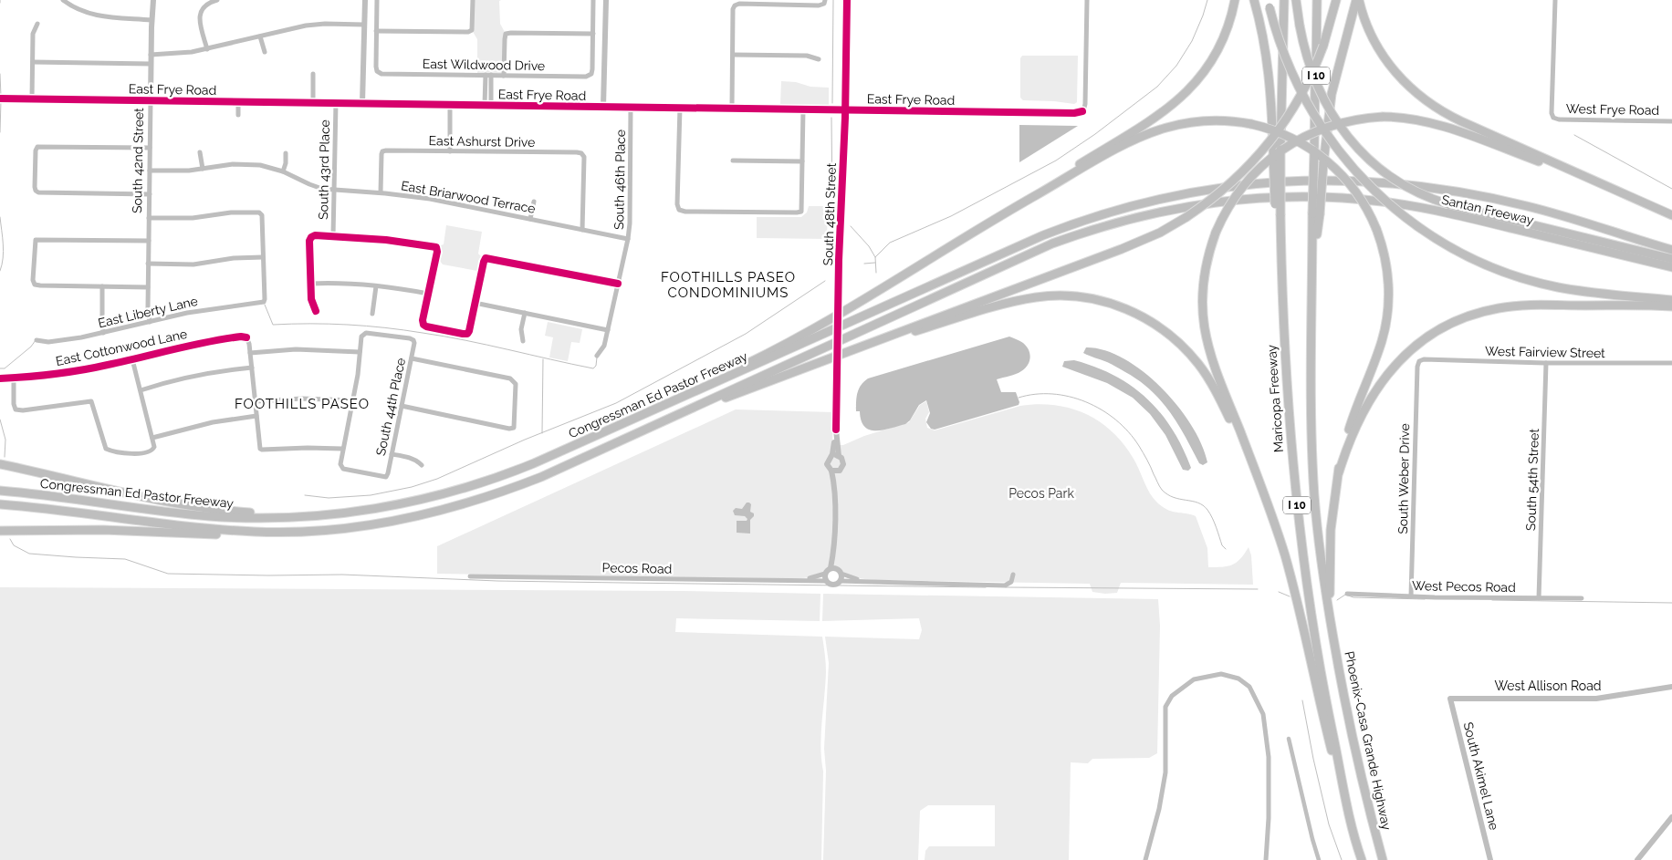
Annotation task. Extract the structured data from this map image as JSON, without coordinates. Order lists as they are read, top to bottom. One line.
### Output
{"streets":{"highway":["I 10","Santan Freeway","Congressman Ed Pastor Freeway","Maricopa Freeway","Phoenix-Casa Grande Highway"],"street":["East Wildwood Drive","East Frye Road","West Frye Road","East Ashurst Drive","South 42nd Street","South 43rd Place","South 46th Place","East Briarwood Terrace","South 48th Street","East Liberty Lane","East Cottonwood Lane","West Fairview Street","South 44th Place","South Weber Drive","South 54th Street","Pecos Road","West Pecos Road","West Allison Road","South Akimel Lane"]},"crossings":[["I 10","Maricopa Freeway"],["I 10","Phoenix-Casa Grande Highway"],["East Frye Road","South 42nd Street"],["East Frye Road","South 43rd Place"],["East Frye Road","South 46th Place"],["East Frye Road","South 48th Street"],["East Ashurst Drive","East Briarwood Terrace"],["South 42nd Street","East Briarwood Terrace"],["South 42nd Street","East Liberty Lane"],["South 43rd Place","East Briarwood Terrace"],["South 46th Place","East Briarwood Terrace"],["Santan Freeway","Congressman Ed Pastor Freeway"],["West Fairview Street","South Weber Drive"],["West Fairview Street","South 54th Street"],["South Weber Drive","West Pecos Road"],["South 54th Street","West Pecos Road"],["West Allison Road","South Akimel Lane"]],"districts":["FOOTHILLS PASEO CONDOMINIUMS","FOOTHILLS PASEO"],"parks":["Pecos Park"]}
